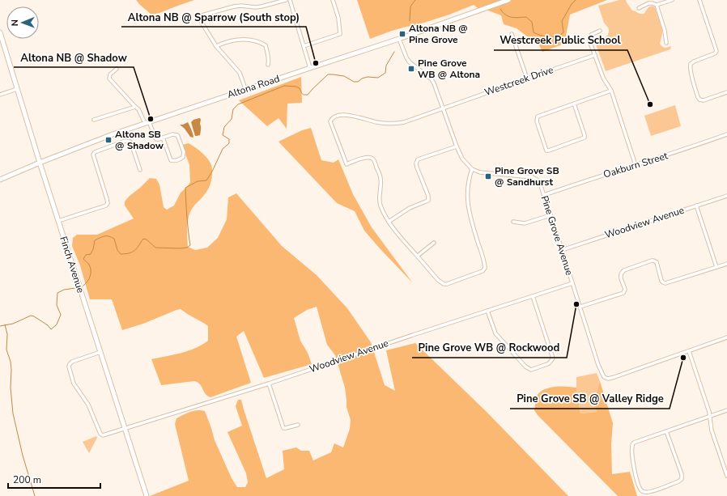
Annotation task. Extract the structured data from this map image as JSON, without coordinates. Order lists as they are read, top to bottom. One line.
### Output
{"streets":{"main road":["Altona Road","Finch Avenue"],"street":["Westcreek Drive","Oakburn Street","Woodview Avenue","Pine Grove Avenue"]},"crossings":[["Altona Road","Finch Avenue"],["Oakburn Street","Pine Grove Avenue"],["Woodview Avenue","Pine Grove Avenue"],["Woodview Avenue","Finch Avenue"]],"places":{"transit":["Altona NB @ Pine Grove","Pine Grove WB @ Altona","Altona SB @ Shadow","Pine Grove SB @ Sandhurst"],"other":["Altona NB @ Sparrow (South stop)","Westcreek Public School","Altona NB @ Shadow","Pine Grove WB @ Rockwood","Pine Grove SB @ Valley Ridge"]},"scale_bar":"200 m","north":"left"}
